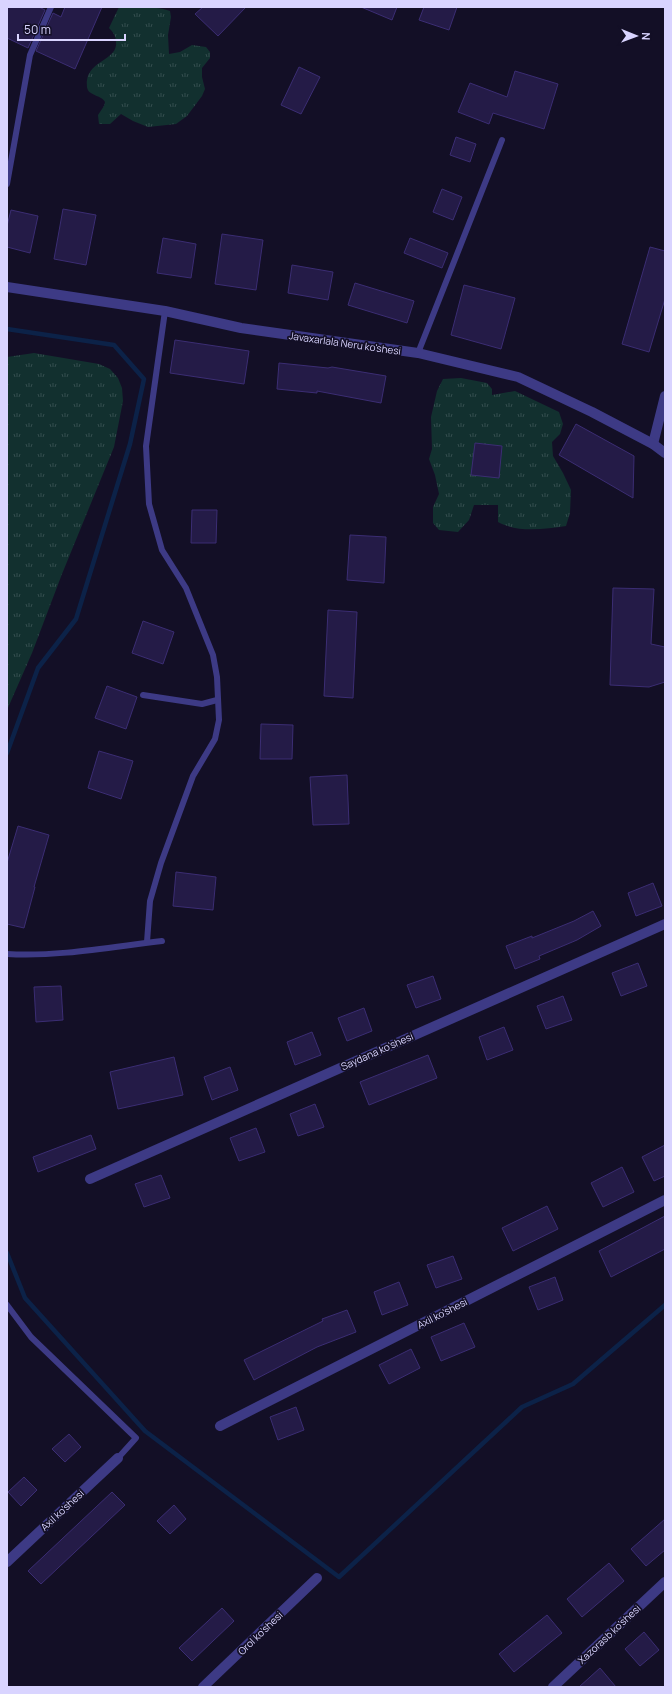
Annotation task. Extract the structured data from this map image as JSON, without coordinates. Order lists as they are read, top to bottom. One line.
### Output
{"streets":{"street":["Javaxarlala Neru ko'shesi","Saydana ko'shesi","Axil ko'shesi","Orol ko'shesi","Xazorasb ko'shesi"]},"scale_bar":"50 m","north":"right"}
